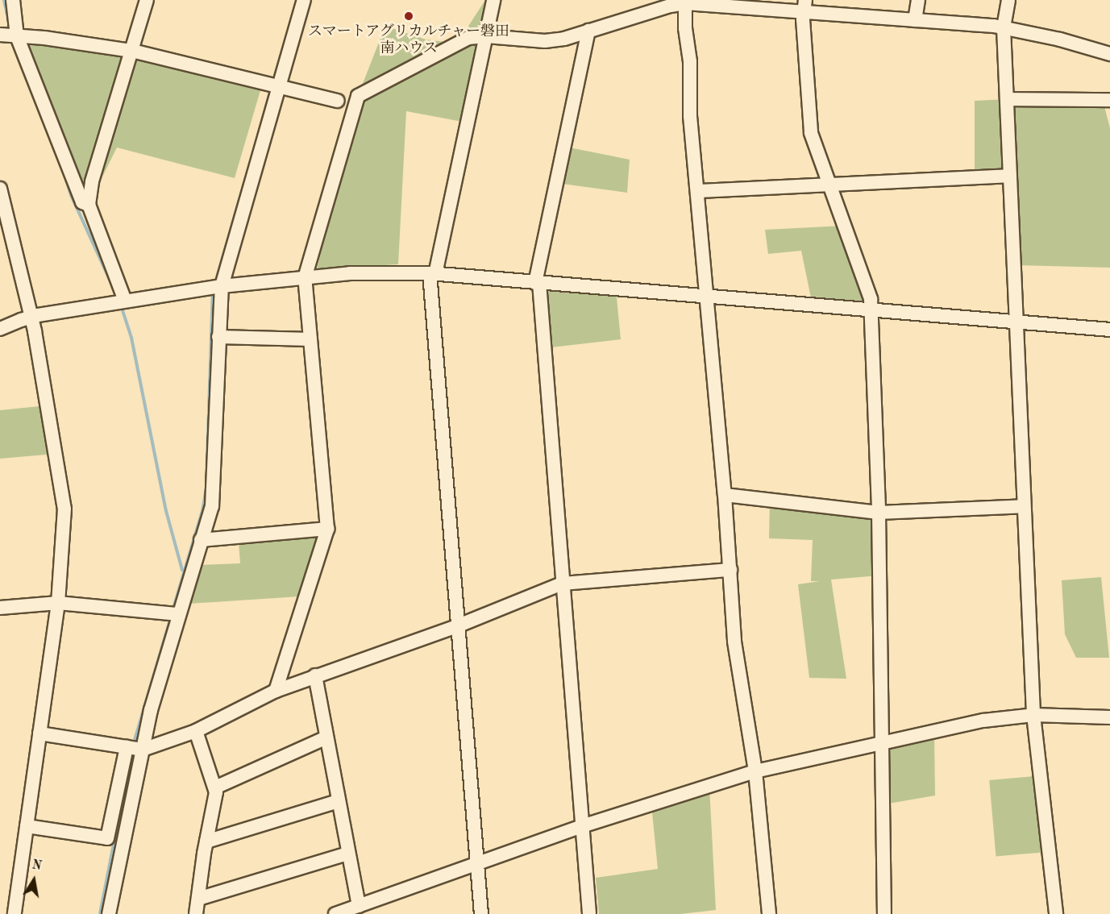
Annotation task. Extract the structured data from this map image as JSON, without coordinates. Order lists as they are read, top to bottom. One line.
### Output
{"places":["スマートアグリカルチャー磐田 南ハウス"],"north":"top"}
